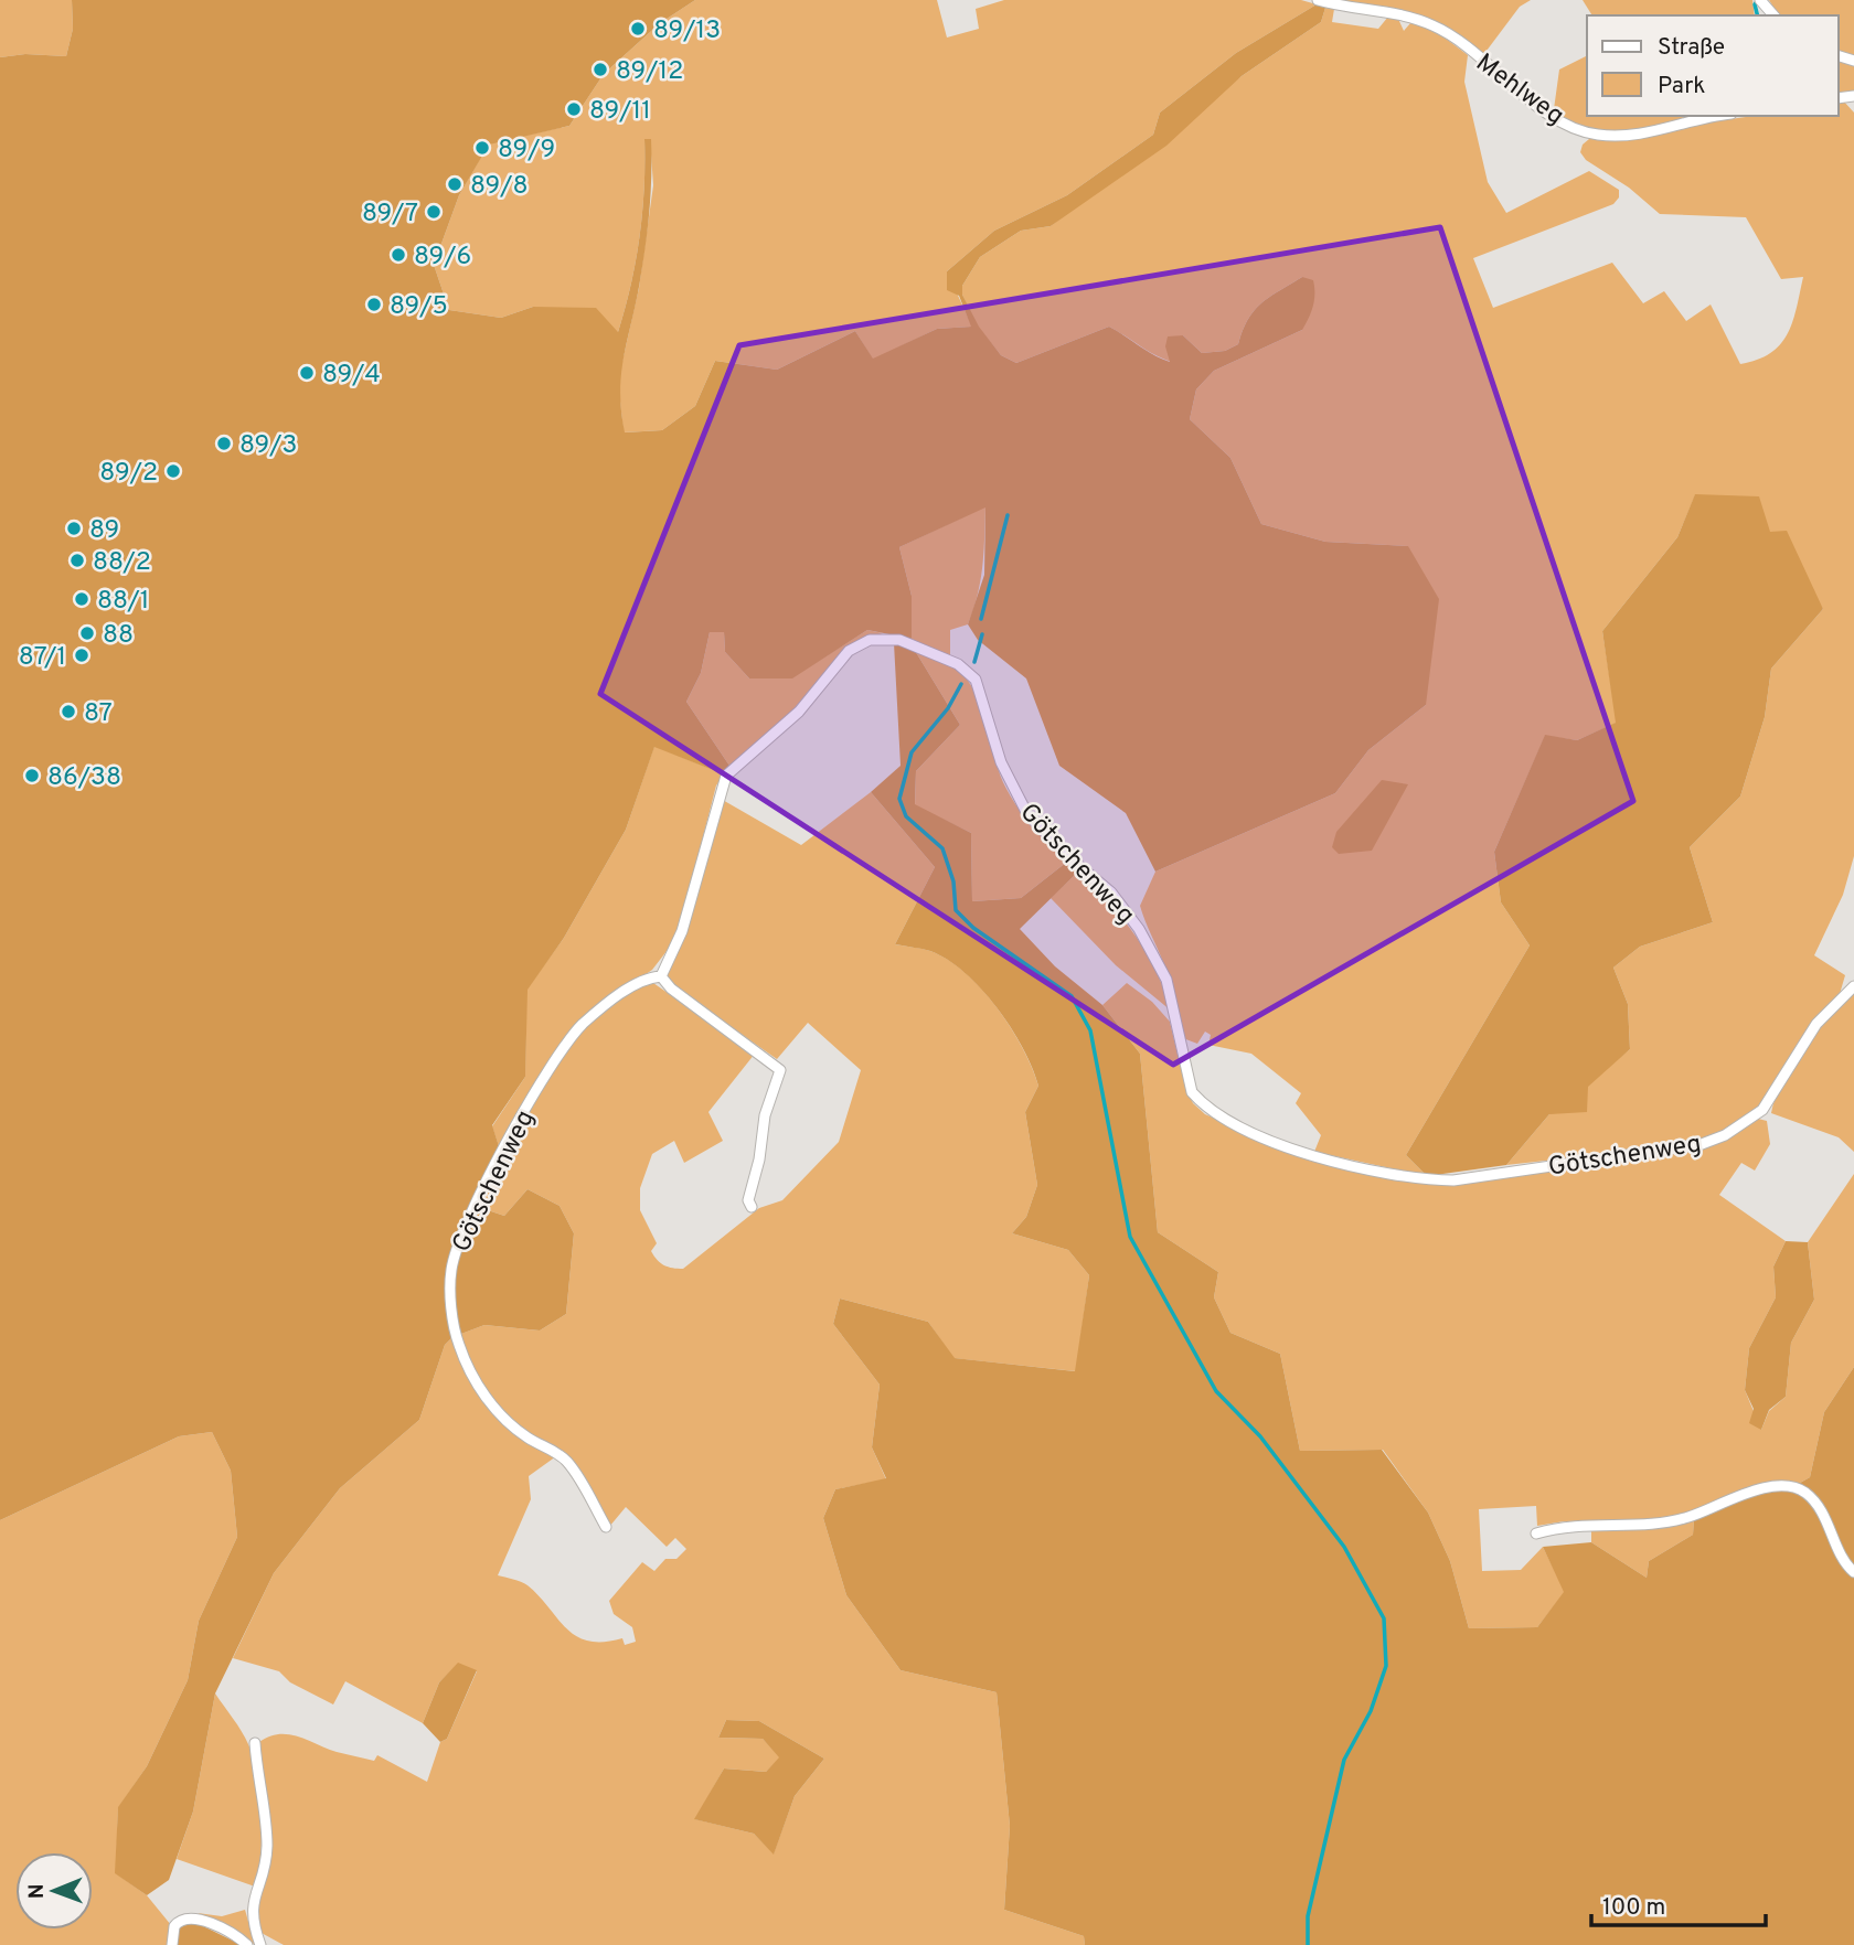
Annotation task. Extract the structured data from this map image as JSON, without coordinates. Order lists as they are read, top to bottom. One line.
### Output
{"streets":{"street":["Mehlweg","Götschenweg"]},"places":["89/13","89/12","89/11","89/9","89/8","89/7","89/6","89/5","89/4","89/3","89/2","89","88/2","88/1","88","87/1","87","86/38"],"legend":["Straße","Park"],"scale_bar":"100 m","north":"left"}
